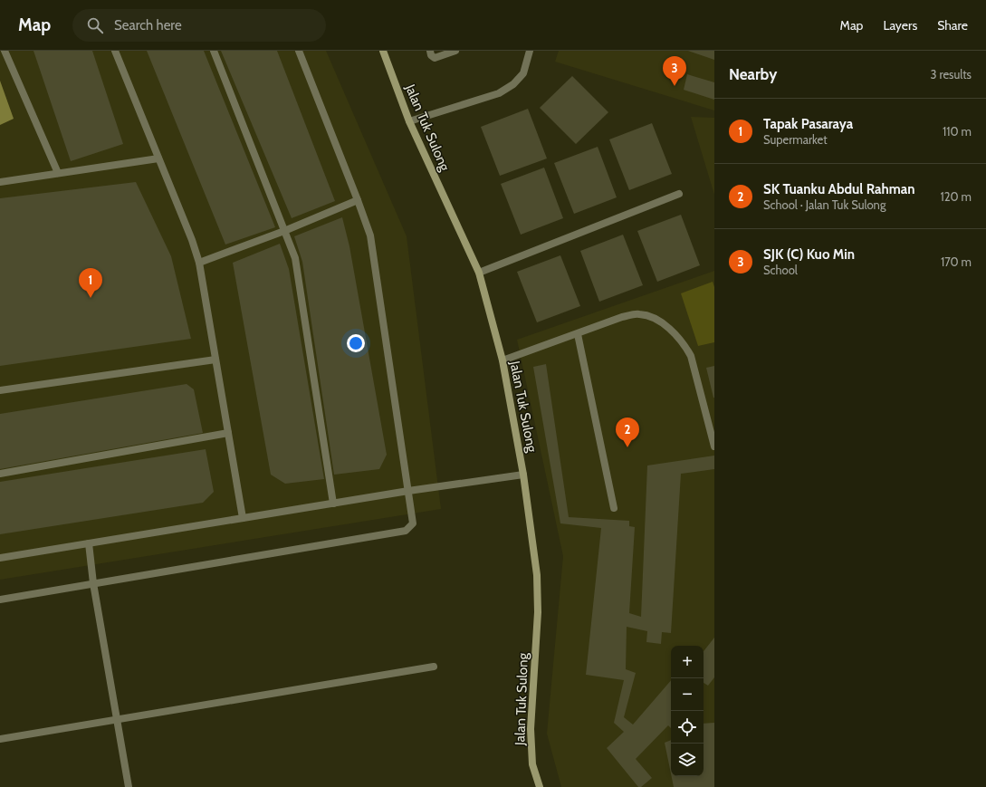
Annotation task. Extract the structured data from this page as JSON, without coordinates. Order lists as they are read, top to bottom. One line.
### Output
{"streets":{"street":["Jalan Tuk Sulong"]},"page":{"header":"Map","search":"Search here","nav":["Map","Layers","Share"],"heading":["Nearby","3 results"],"pins":["3","1","2"],"list":[{"mark":"1","name":"Tapak Pasaraya","note":"Supermarket","value":"110 m"},{"mark":"2","name":"SK Tuanku Abdul Rahman","note":"School · Jalan Tuk Sulong","value":"120 m"},{"mark":"3","name":"SJK (C) Kuo Min","note":"School","value":"170 m"}],"map_buttons":["+","−"]}}
